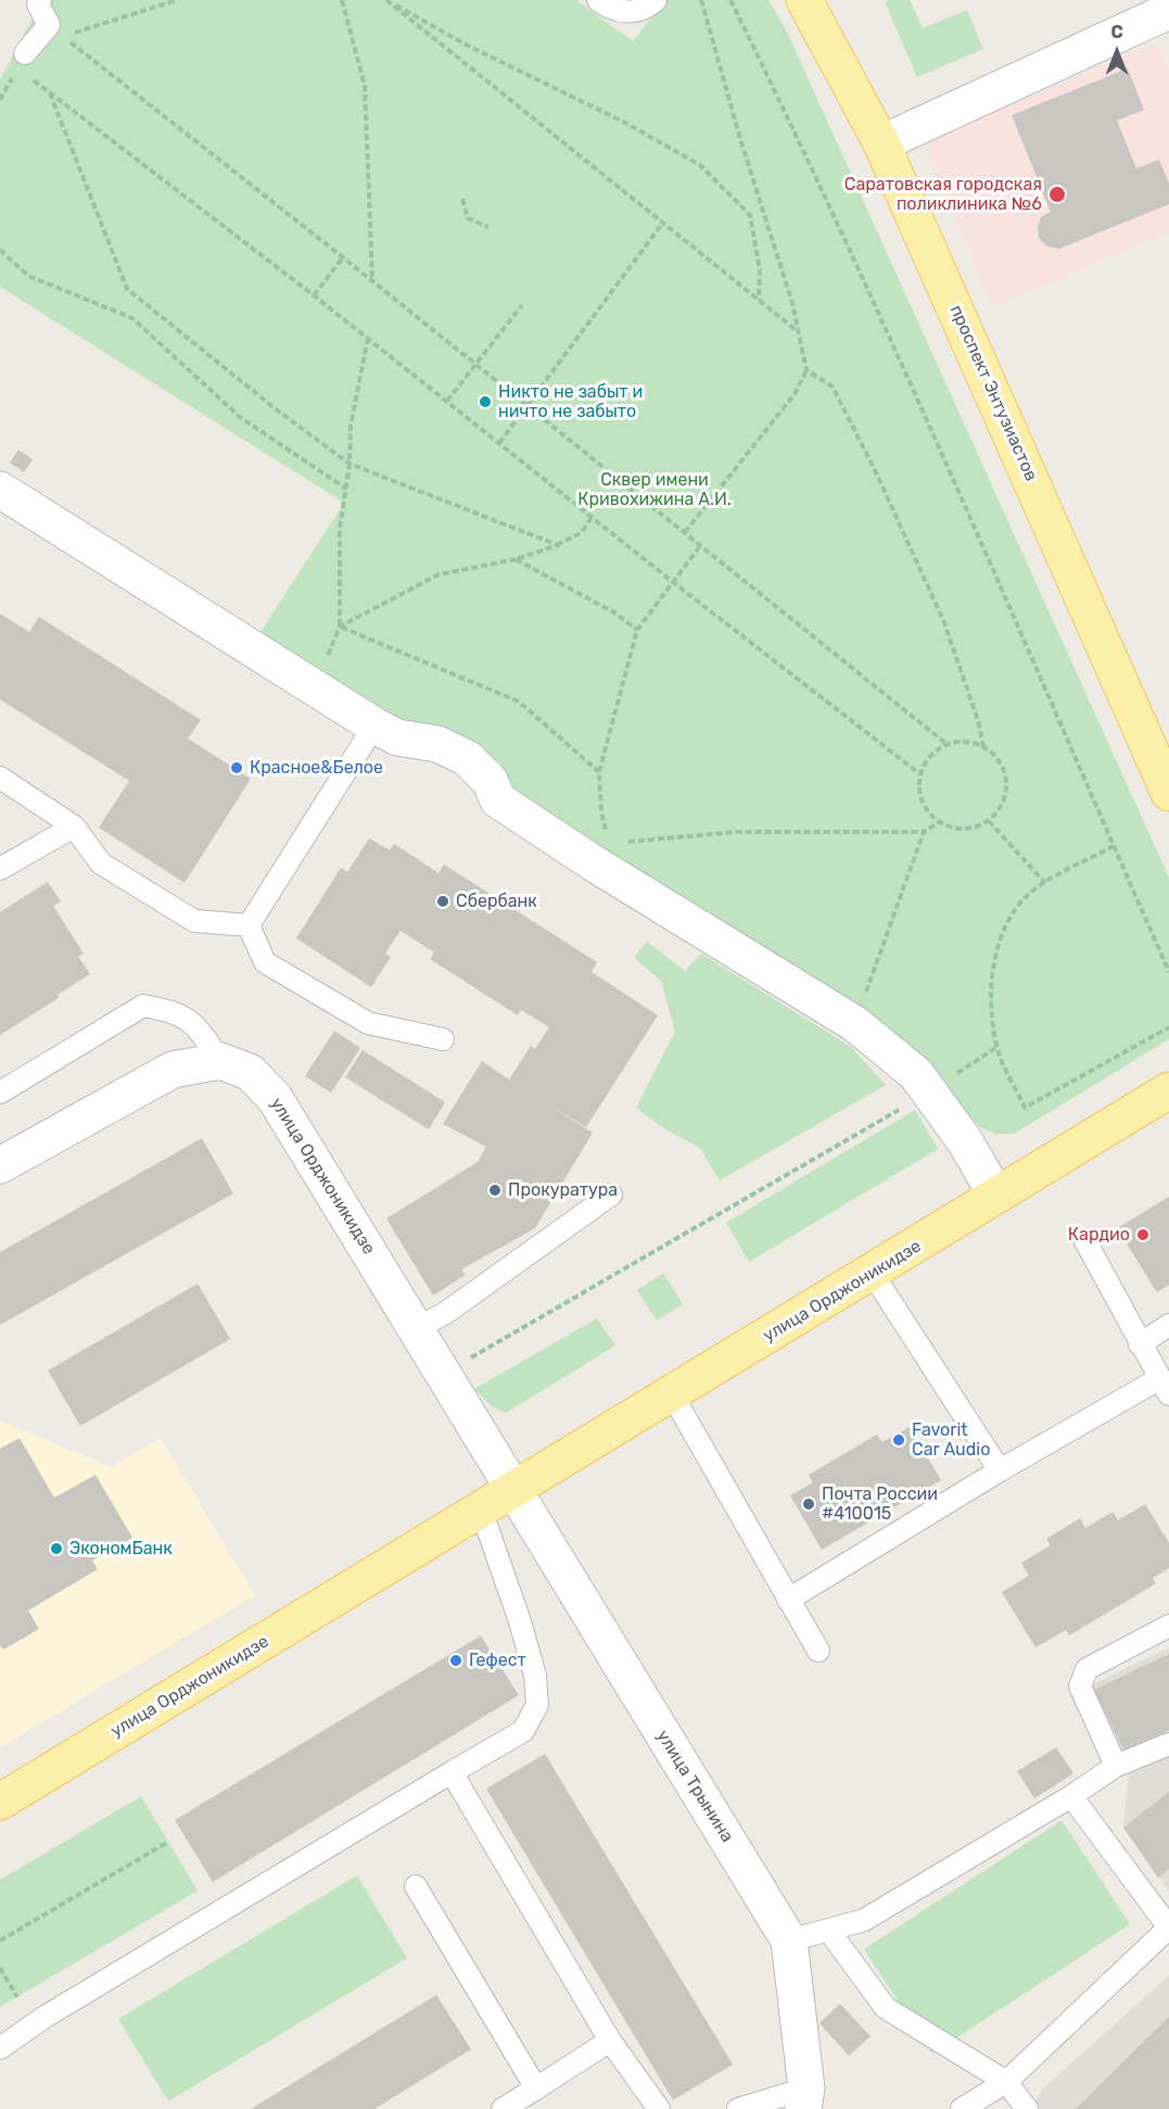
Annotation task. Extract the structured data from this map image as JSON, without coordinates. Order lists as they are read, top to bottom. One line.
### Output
{"streets":{"main road":["проспект Энтузиастов","улица Орджоникидзе"],"street":["улица Трынина"]},"crossings":[["улица Орджоникидзе","улица Трынина"]],"parks":["Сквер имени Кривохижина А.И."],"places":["Саратовская городская поликлиника №6","Никто не забыт и ничто не забыто","Красное&Белое","Сбербанк","Прокуратура","Кардио","Favorit Car Audio","Почта России #410015","ЭкономБанк","Гефест"],"north":"top"}
